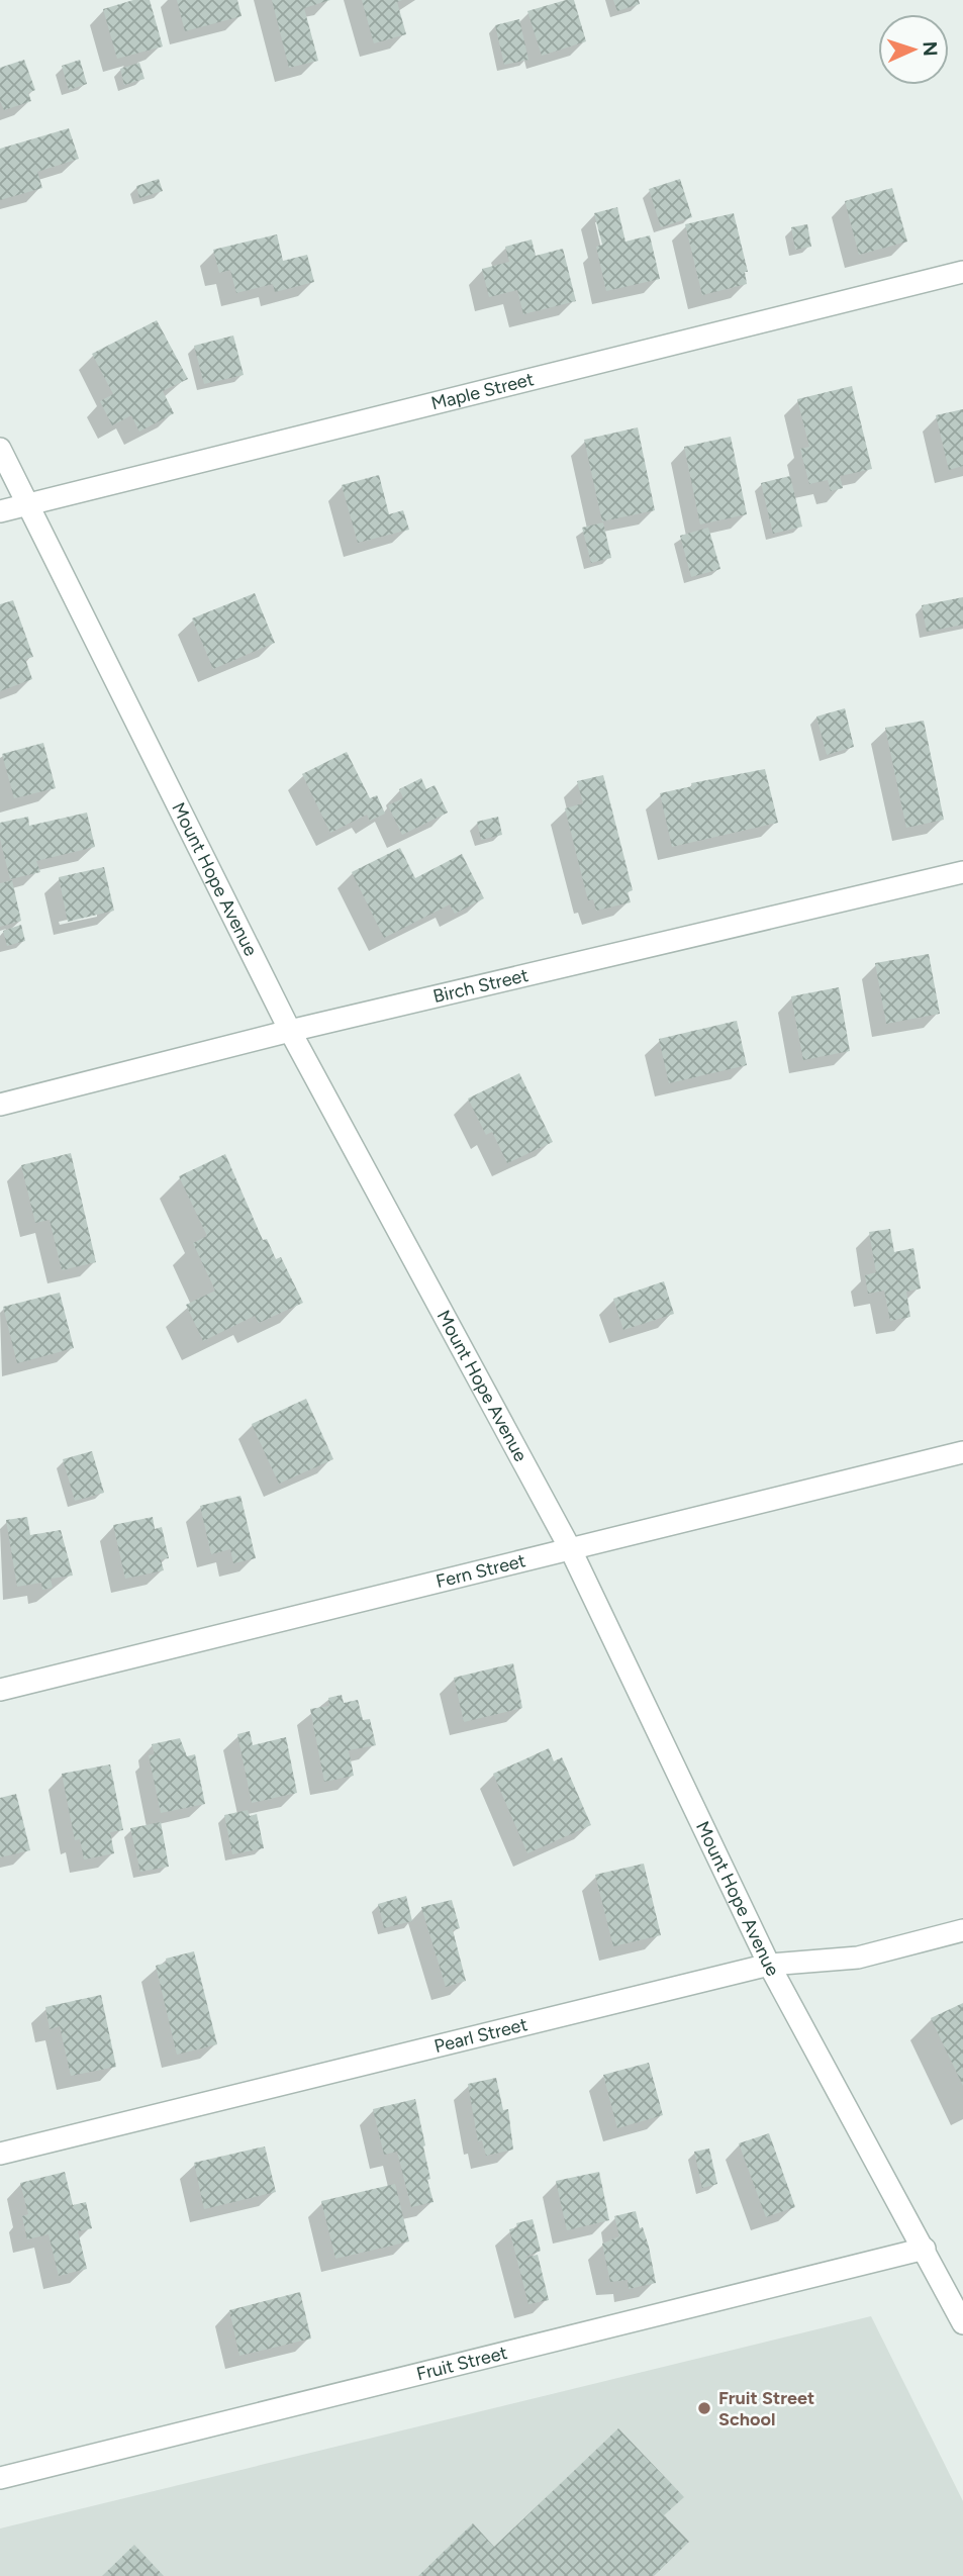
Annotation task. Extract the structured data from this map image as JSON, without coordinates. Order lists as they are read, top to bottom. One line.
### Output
{"streets":{"street":["Maple Street","Mount Hope Avenue","Birch Street","Fern Street","Pearl Street","Fruit Street"]},"crossings":[["Maple Street","Mount Hope Avenue"],["Mount Hope Avenue","Birch Street"],["Mount Hope Avenue","Fern Street"],["Mount Hope Avenue","Pearl Street"],["Mount Hope Avenue","Fruit Street"]],"places":["Fruit Street School"],"north":"right"}
